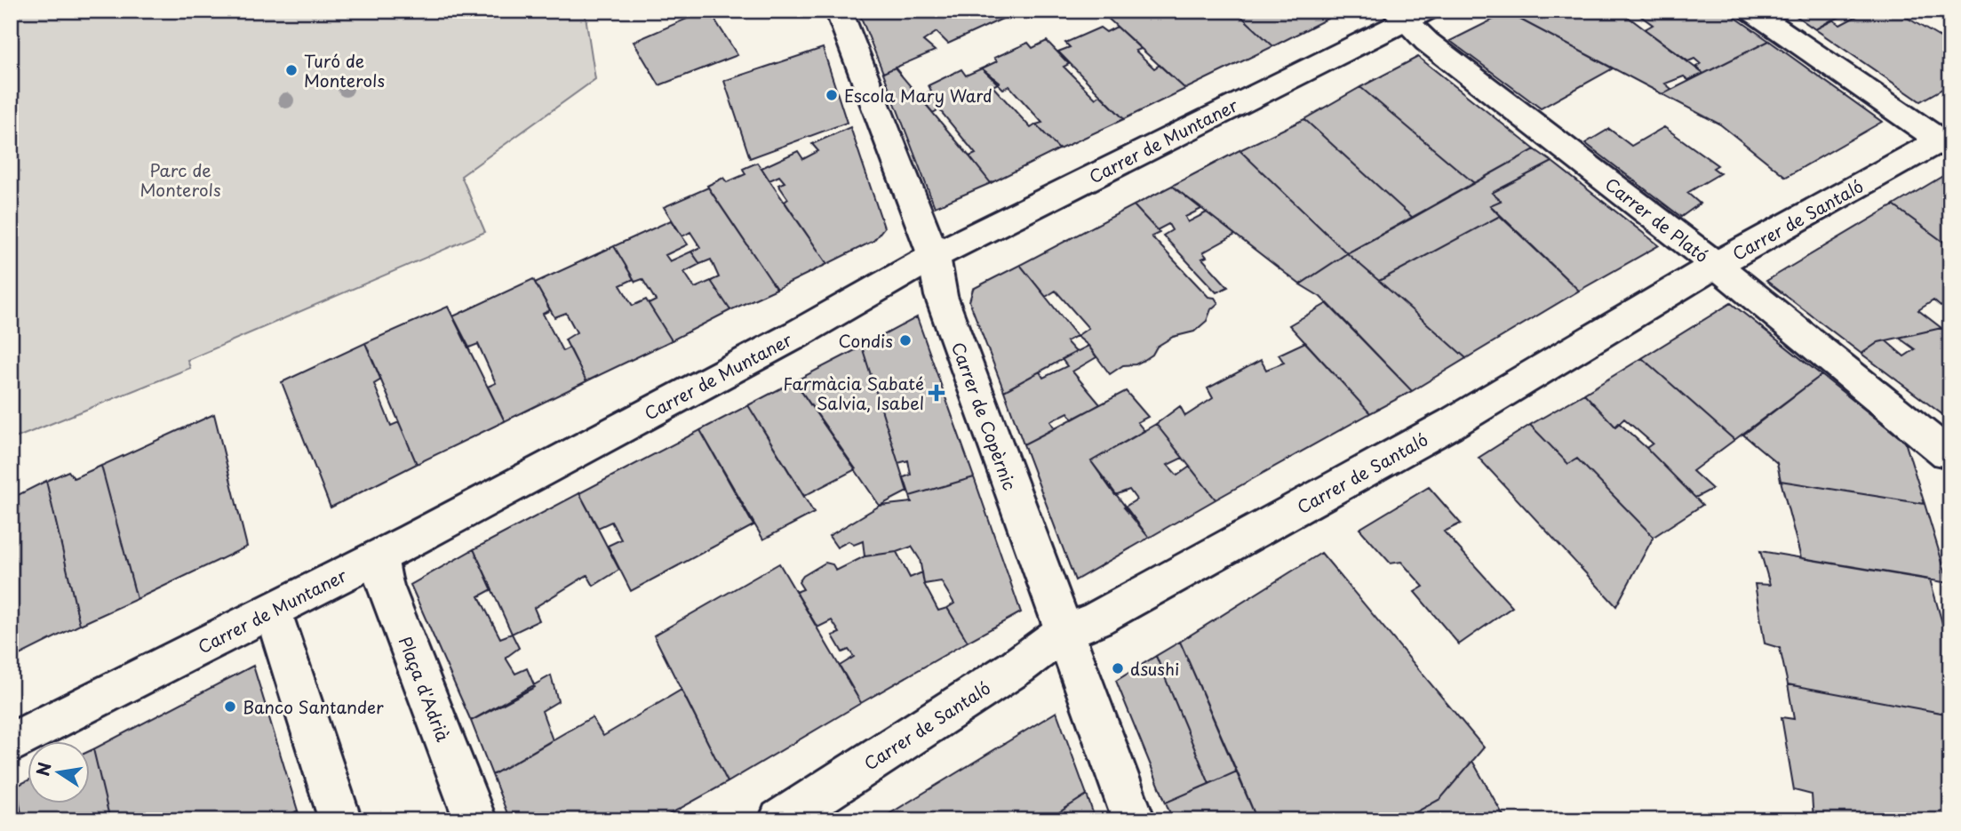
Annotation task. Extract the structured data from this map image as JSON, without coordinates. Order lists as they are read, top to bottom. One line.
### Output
{"streets":{"street":["Carrer de Muntaner","Carrer de Plató","Carrer de Santaló","Carrer de Copèrnic","Plaça d'Adrià"]},"crossings":[["Carrer de Muntaner","Carrer de Plató"],["Carrer de Muntaner","Carrer de Copèrnic"],["Carrer de Muntaner","Plaça d'Adrià"],["Carrer de Plató","Carrer de Santaló"],["Carrer de Santaló","Carrer de Copèrnic"]],"parks":["Parc de Monterols"],"places":{"other":["Turó de Monterols","Escola Mary Ward","Condis","dsushi","Banco Santander"],"health":["Farmàcia Sabaté Salvia, Isabel"]},"north":"left"}
